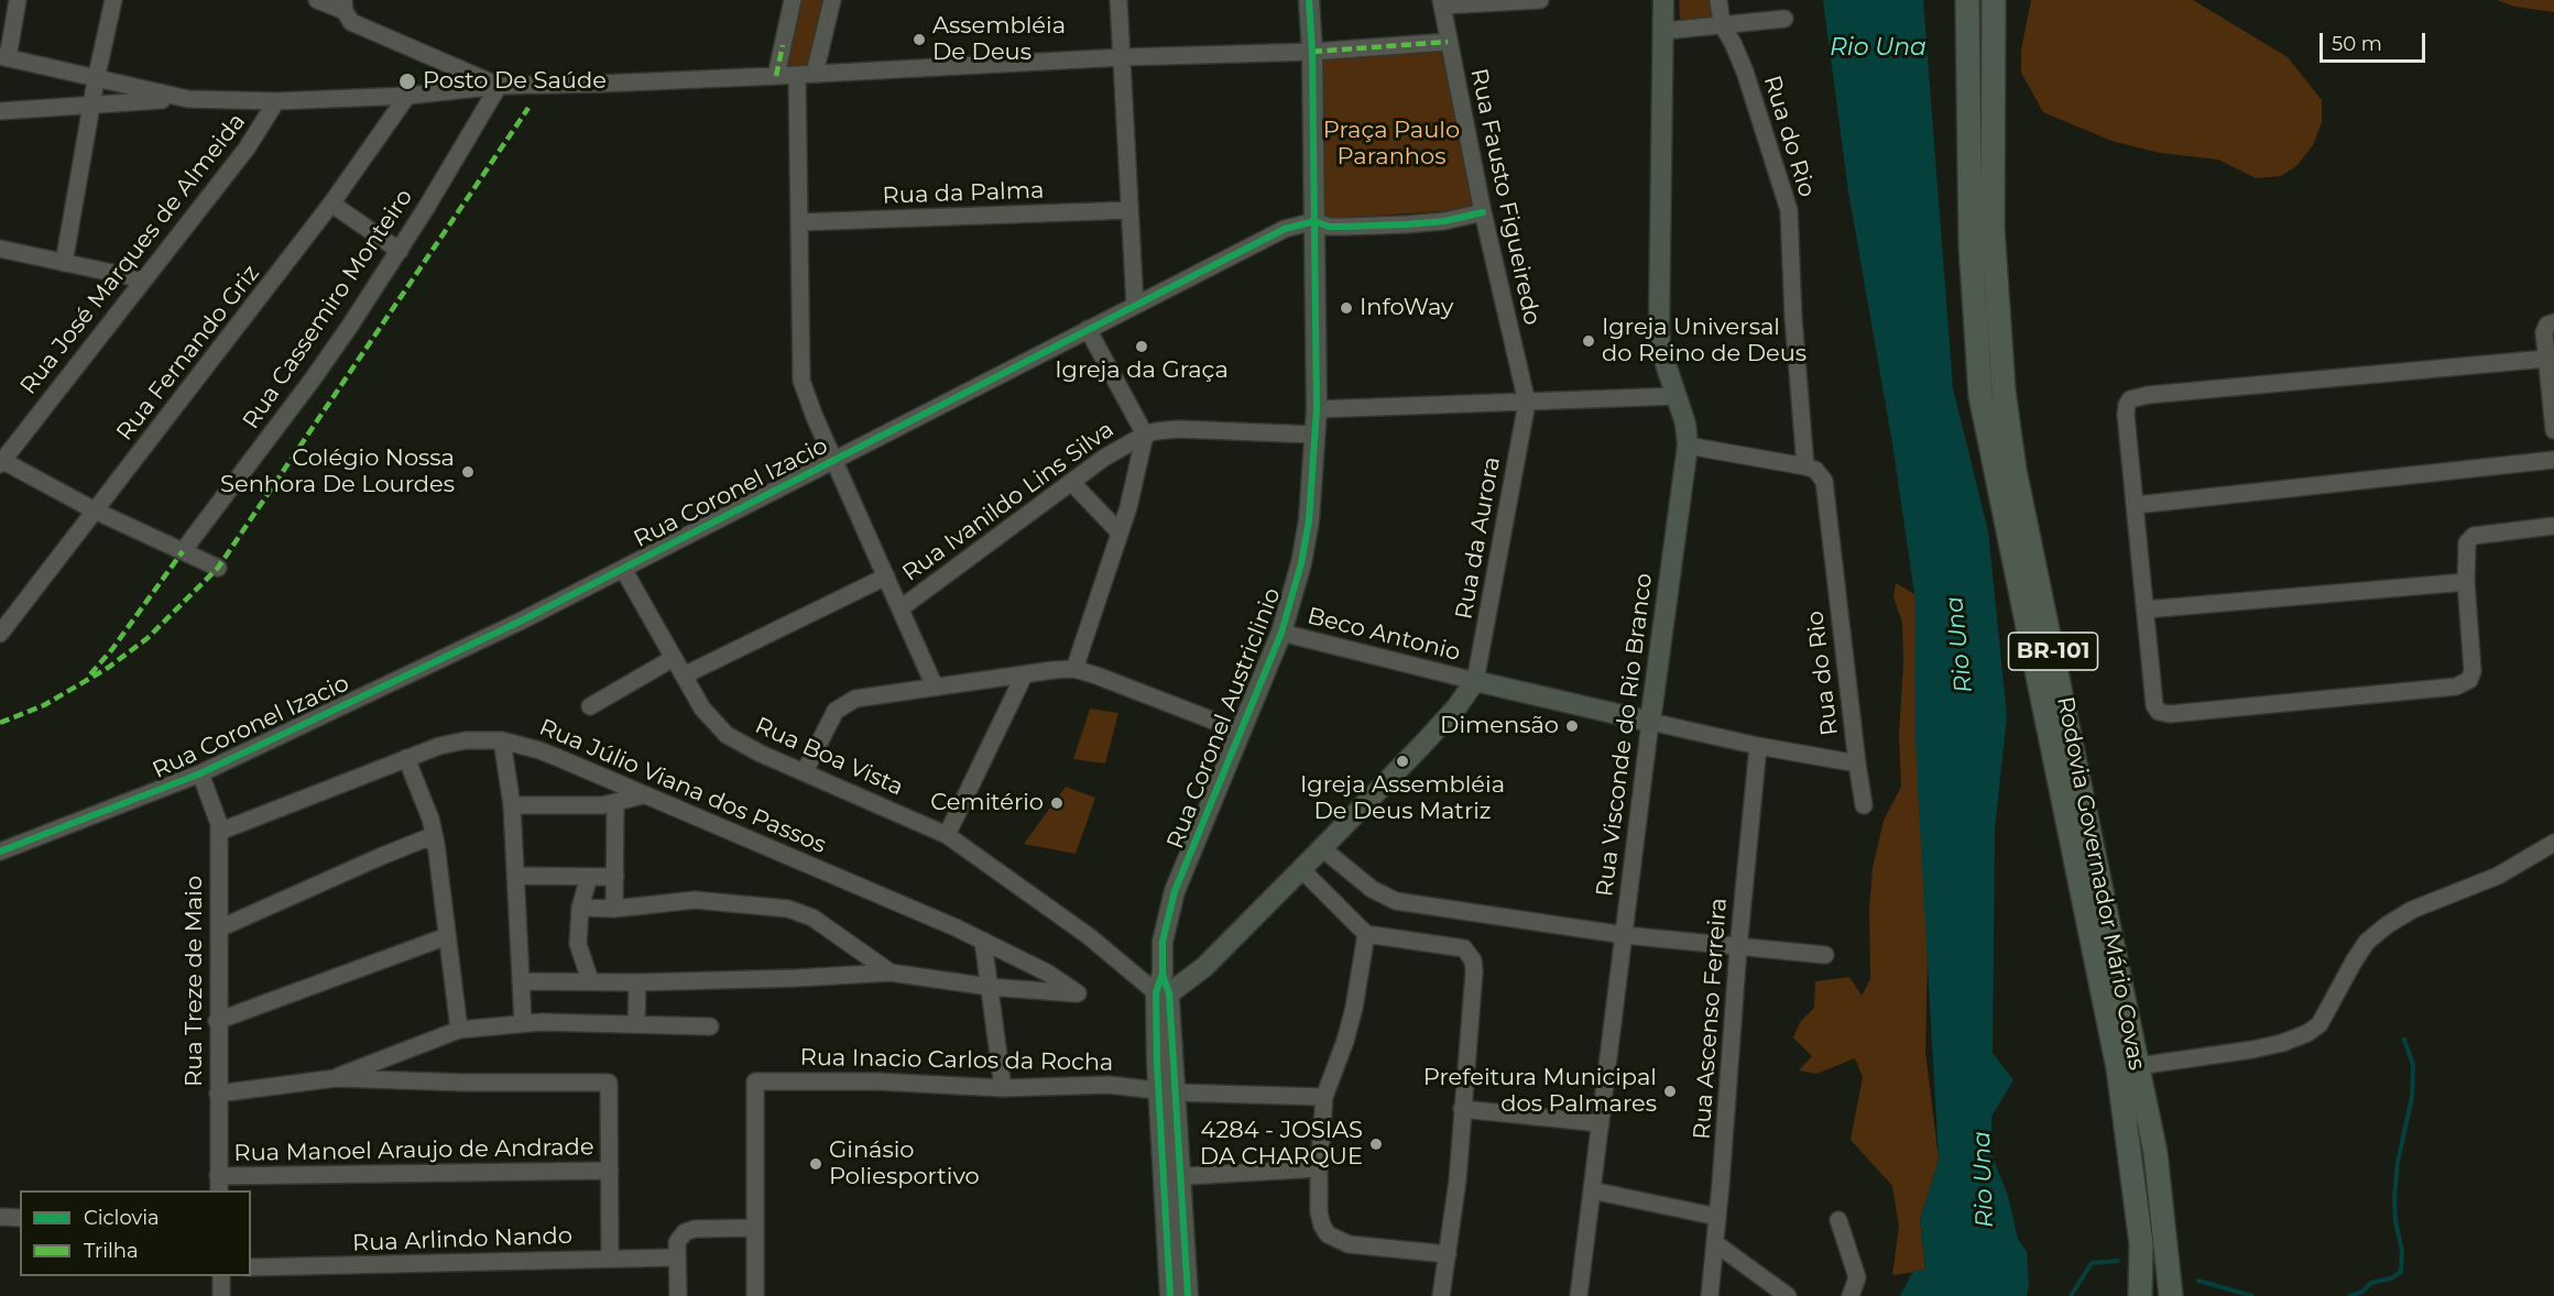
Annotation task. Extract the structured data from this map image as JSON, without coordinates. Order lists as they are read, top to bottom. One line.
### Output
{"streets":{"highway":["BR-101","Rodovia Governador Mário Covas"],"main road":["Rua Coronel Austriclinio","Rua Visconde do Rio Branco"],"street":["Rua do Rio","Rua da Palma","Rua Fausto Figueiredo","Rua José Marques de Almeida","Rua Cassemiro Monteiro","Rua Fernando Griz","Rua Coronel Izacio","Rua Ivanildo Lins Silva","Rua da Aurora","Beco Antonio","Rua Boa Vista","Rua Júlio Viana dos Passos","Rua Treze de Maio","Rua Ascenso Ferreira","Rua Inacio Carlos da Rocha","Rua Manoel Araujo de Andrade","Rua Arlindo Nando"]},"crossings":[["Rua Fausto Figueiredo","Rua Coronel Izacio"],["Rua Fausto Figueiredo","Rua da Aurora"],["Rua Coronel Izacio","Rua Coronel Austriclinio"],["Rua Coronel Izacio","Rua Boa Vista"],["Rua Coronel Izacio","Rua Treze de Maio"],["Rua da Aurora","Beco Antonio"],["Beco Antonio","Rua Coronel Austriclinio"],["Rua Coronel Austriclinio","Rua Boa Vista"],["Rua Coronel Austriclinio","Rua Inacio Carlos da Rocha"],["Rua Júlio Viana dos Passos","Rua Treze de Maio"],["Rua Treze de Maio","Rua Manoel Araujo de Andrade"]],"water":["Rio Una"],"parks":["Praça Paulo Paranhos"],"places":["Assembléia De Deus","Posto De Saúde","InfoWay","Igreja Universal do Reino de Deus","Igreja da Graça","Colégio Nossa Senhora De Lourdes","Dimensão","Igreja Assembléia De Deus Matriz","Cemitério","Prefeitura Municipal dos Palmares","4284 - JOSIAS DA CHARQUE","Ginásio Poliesportivo"],"legend":["Ciclovia","Trilha"],"scale_bar":"50 m"}
